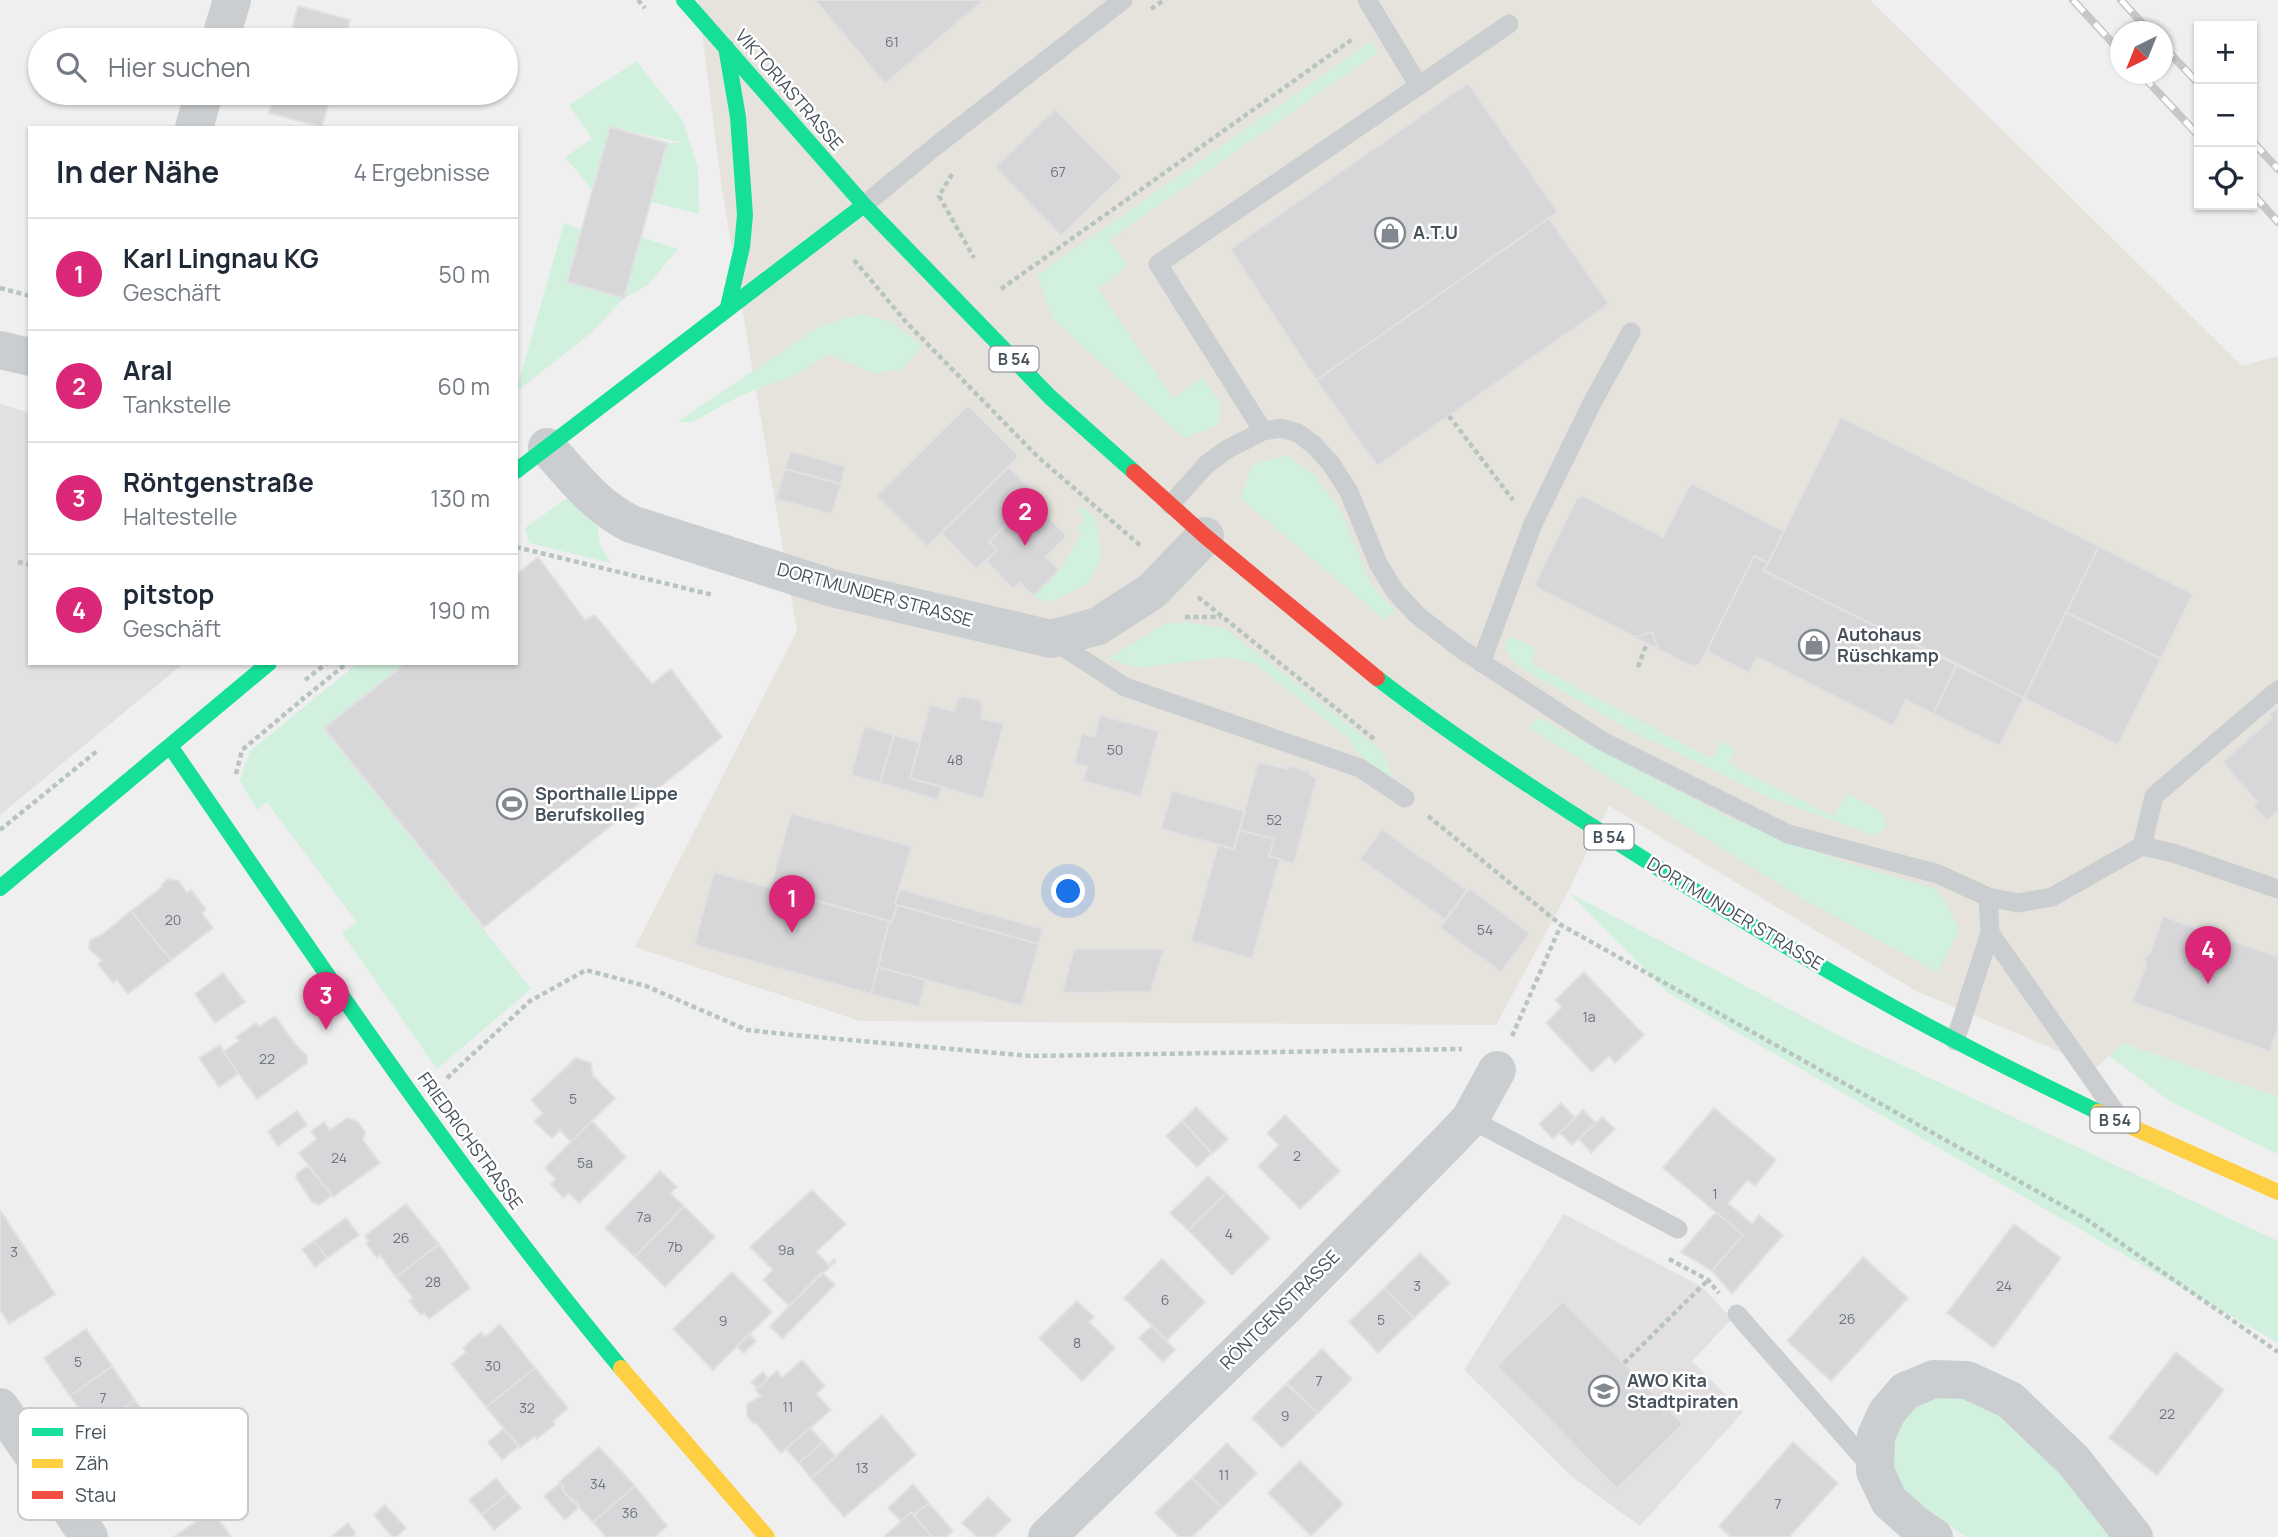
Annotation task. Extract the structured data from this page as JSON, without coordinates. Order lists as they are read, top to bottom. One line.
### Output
{"streets":{"street":["VIKTORIASTRASSE","B 54","DORTMUNDER STRASSE","FRIEDRICHSTRASSE","RÖNTGENSTRASSE"]},"crossings":[["VIKTORIASTRASSE","DORTMUNDER STRASSE"]],"places":{"shop":["A.T.U","Autohaus Rüschkamp"],"sports":["Sporthalle Lippe Berufskolleg"],"school or university":["AWO Kita Stadtpiraten"]},"house_numbers":["61","67","50","48","52","20","54","1a","22","5","2","24","5a","1","7a","4","26","7b","9a","3","28","3","24","6","26","5","9","8","5","30","7","7","11","32","22","9","13","11","34","7","36"],"legend":["Frei","Zäh","Stau"],"north":"bottom left","page":{"map_buttons":["+","−"],"search":"Hier suchen","heading":["In der Nähe","4 Ergebnisse"],"list":[{"mark":"1","name":"Karl Lingnau KG","note":"Geschäft","value":"50 m"},{"mark":"2","name":"Aral","note":"Tankstelle","value":"60 m"},{"mark":"3","name":"Röntgenstraße","note":"Haltestelle","value":"130 m"},{"mark":"4","name":"pitstop","note":"Geschäft","value":"190 m"}],"pins":["2","1","4","3"]}}
